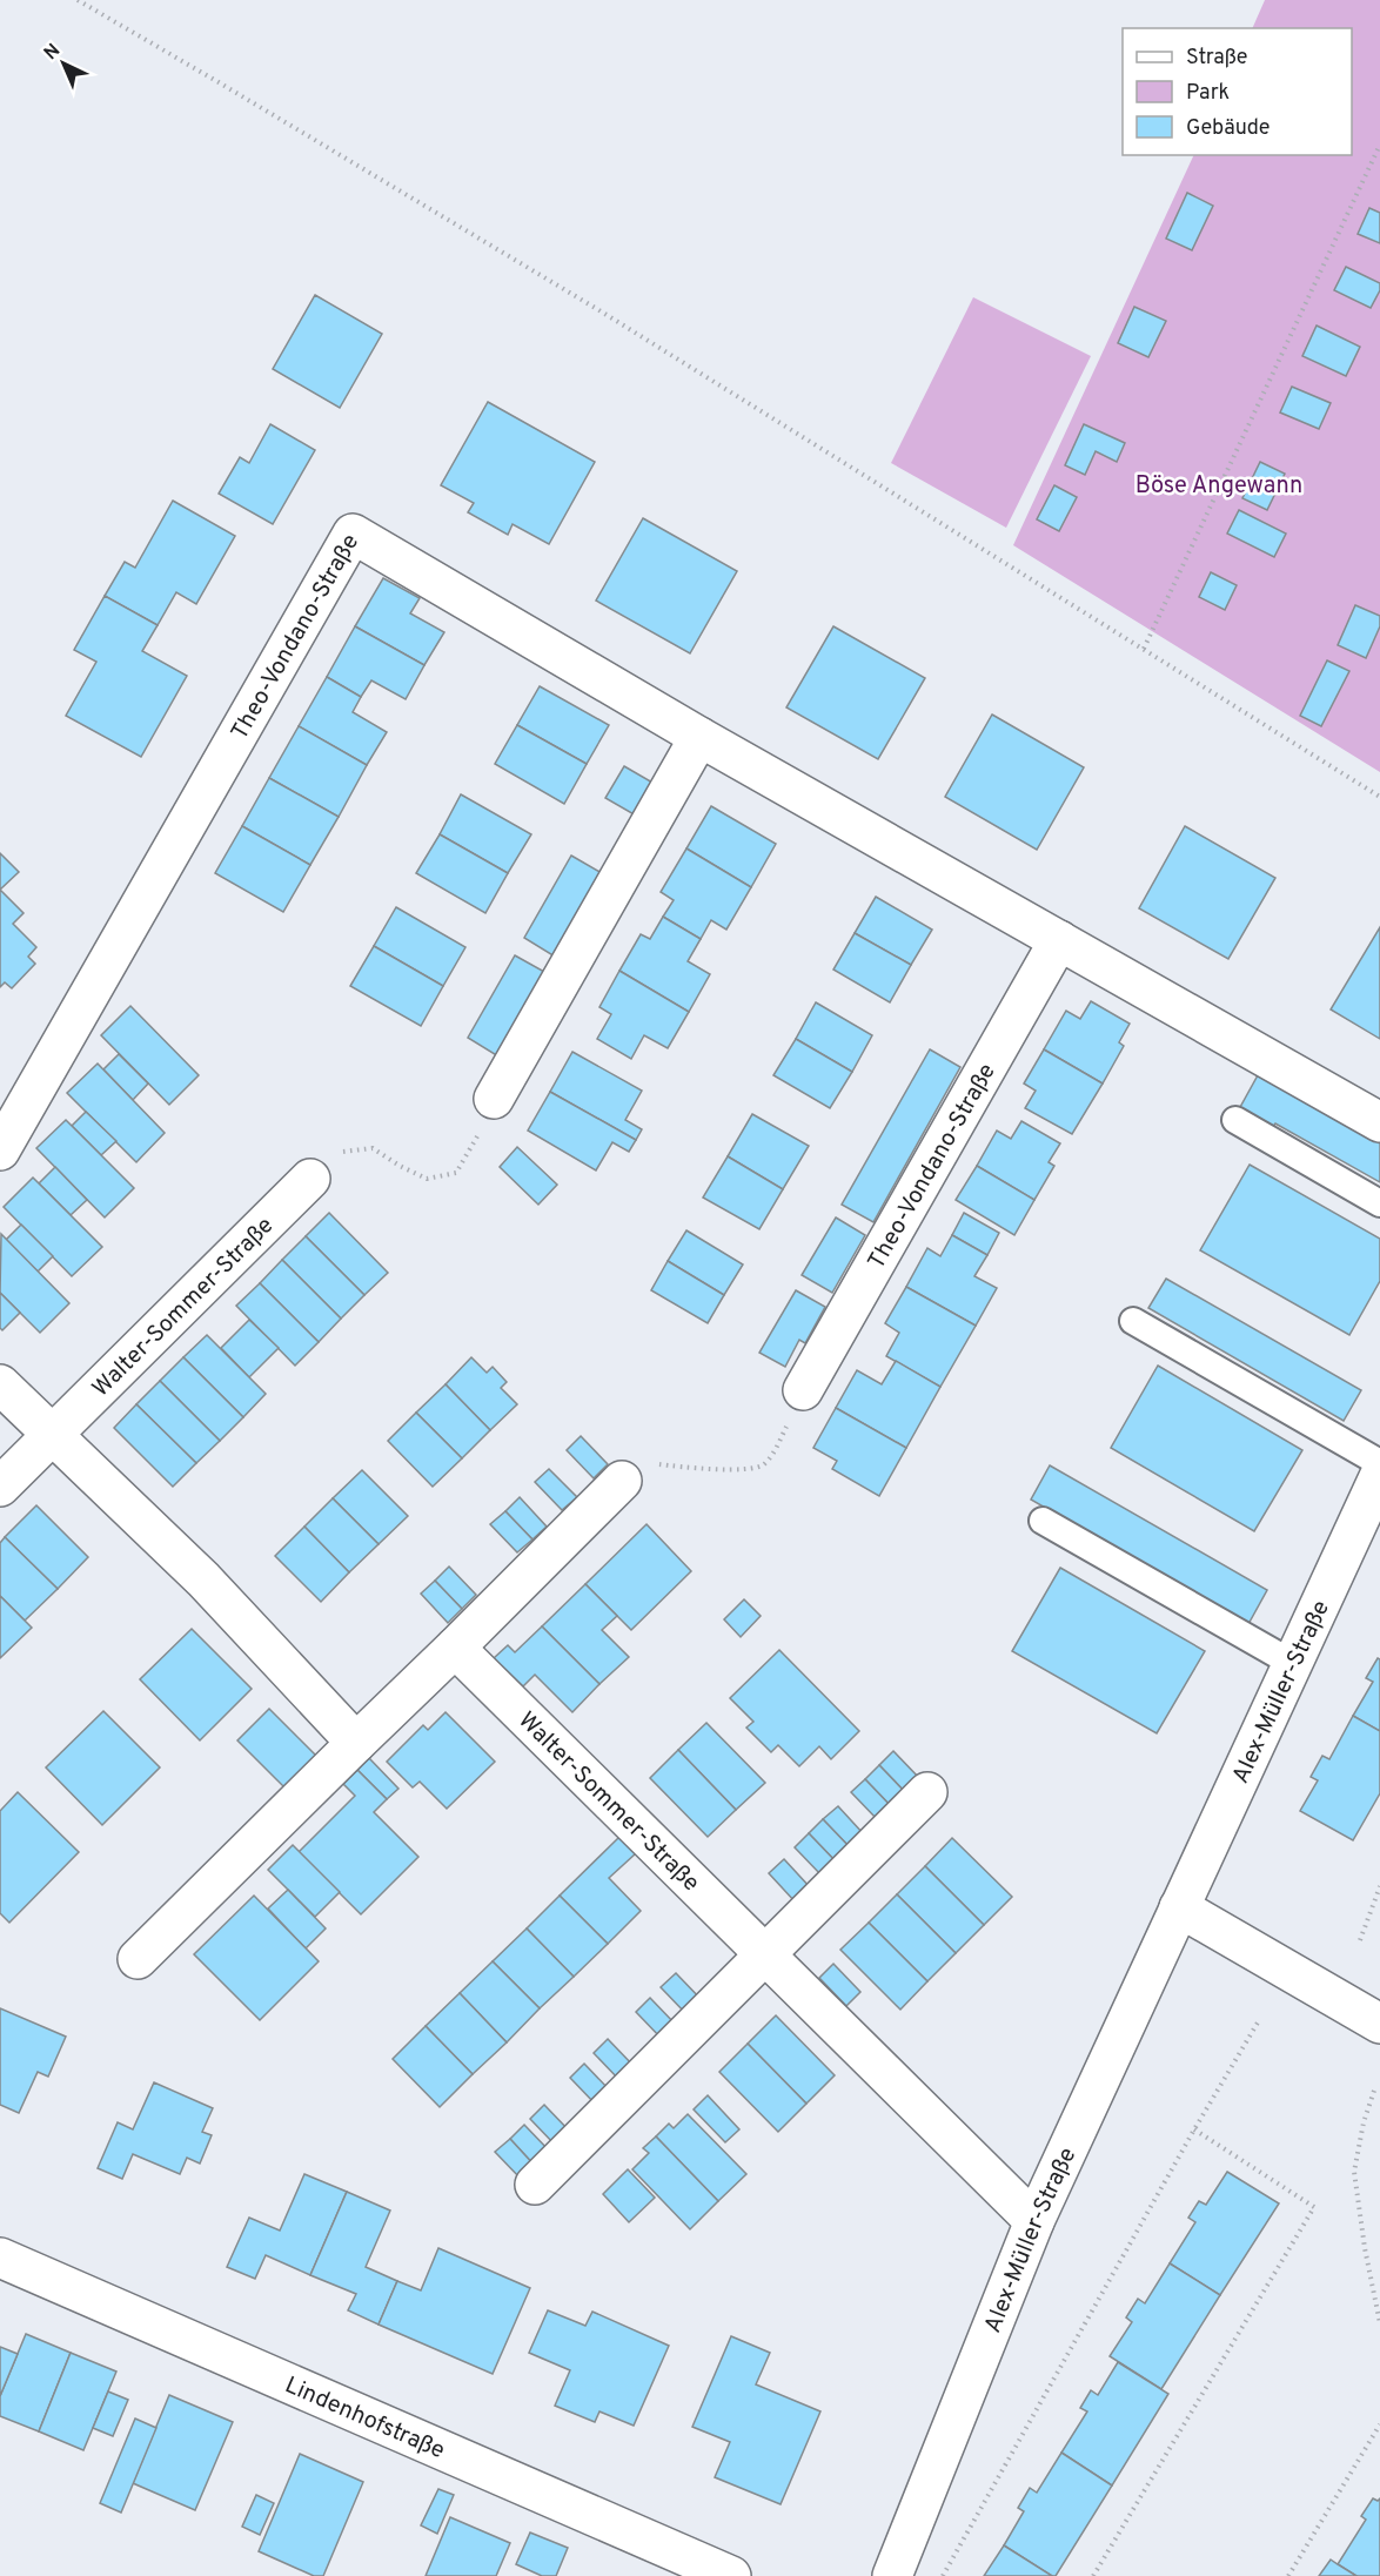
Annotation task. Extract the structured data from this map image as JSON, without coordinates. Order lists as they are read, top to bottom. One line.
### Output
{"streets":{"street":["Theo-Vondano-Straße","Walter-Sommer-Straße","Alex-Müller-Straße","Lindenhofstraße"]},"crossings":[["Walter-Sommer-Straße","Alex-Müller-Straße"]],"parks":["Böse Angewann"],"legend":["Straße","Park","Gebäude"],"north":"top left"}
